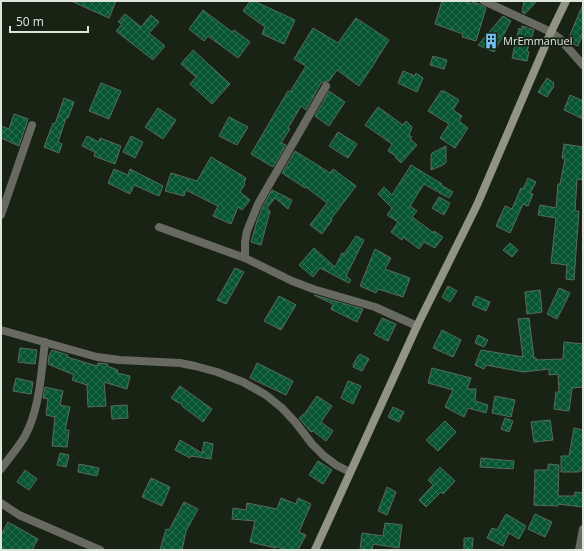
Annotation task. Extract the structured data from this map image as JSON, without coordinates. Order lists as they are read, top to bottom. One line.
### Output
{"places":{"building":["MrEmmanuel"]},"scale_bar":"50 m"}
